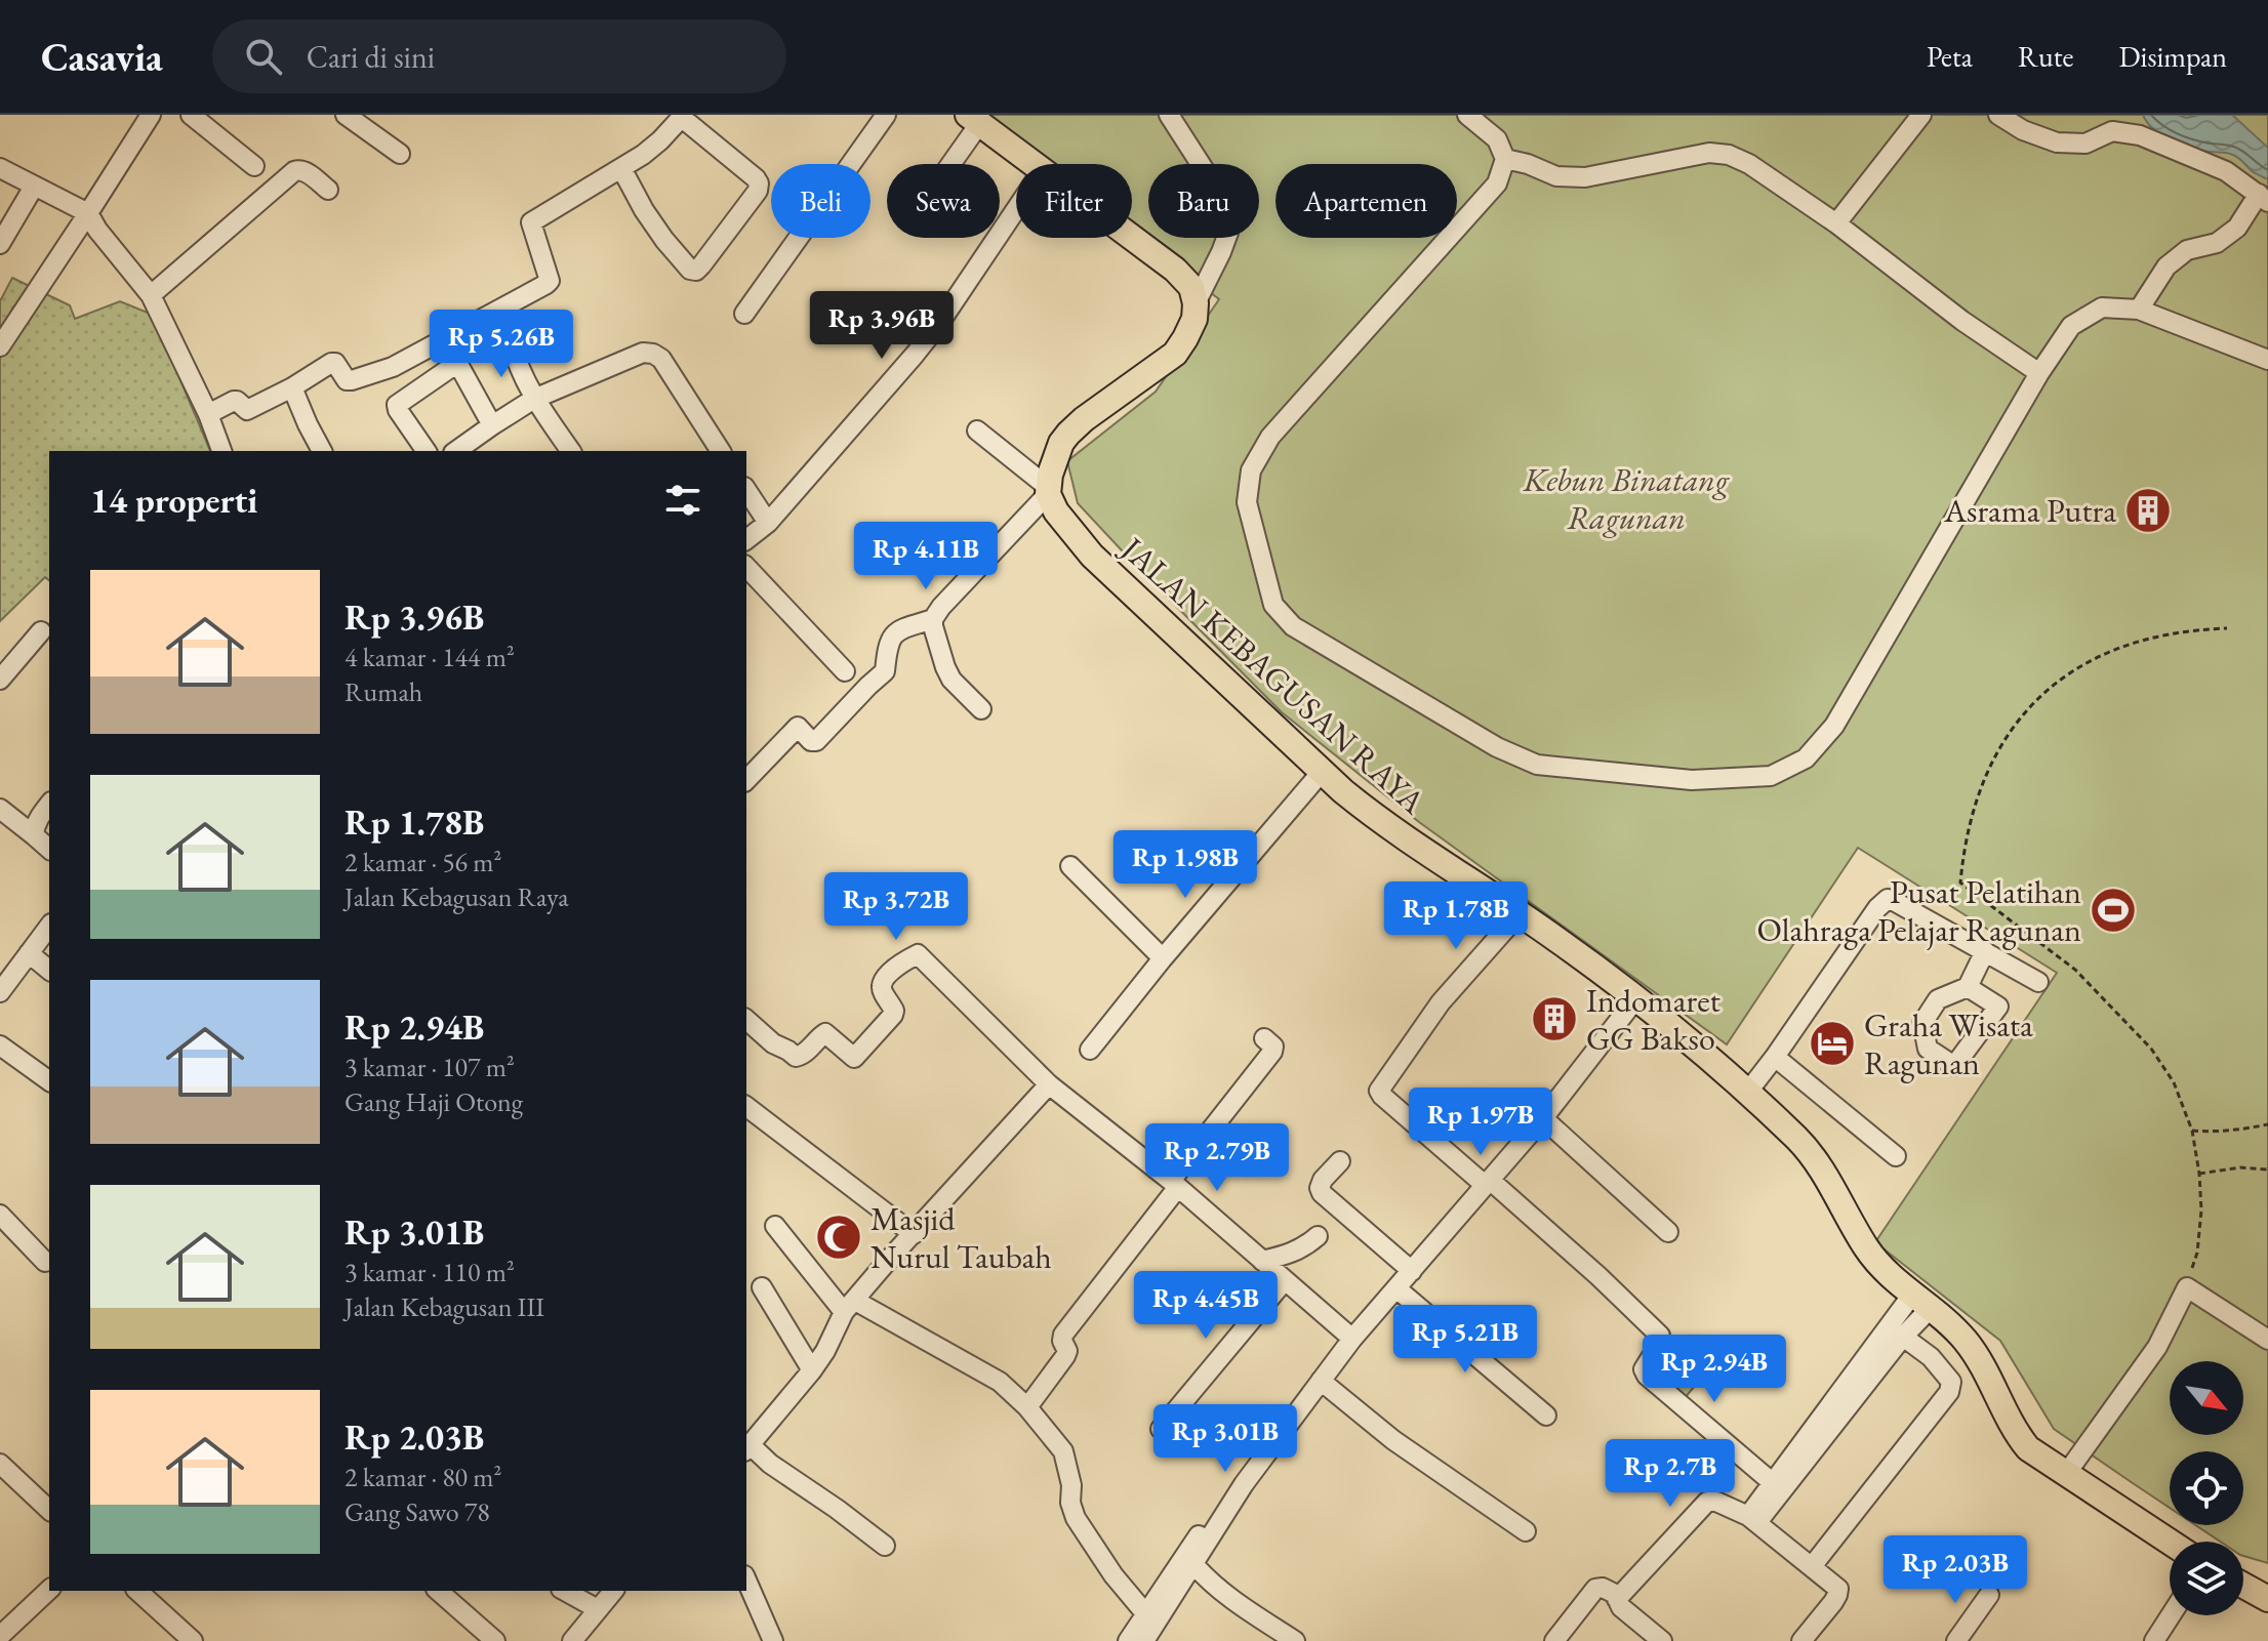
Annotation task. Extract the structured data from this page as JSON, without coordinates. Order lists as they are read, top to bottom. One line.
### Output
{"streets":{"main road":["JALAN KEBAGUSAN RAYA"]},"parks":["Kebun Binatang Ragunan"],"places":{"building":["Asrama Putra","Indomaret GG Bakso"],"sports":["Pusat Pelatihan Olahraga Pelajar Ragunan"],"hotel":["Graha Wisata Ragunan"],"mosque":["Masjid Nurul Taubah"]},"north":"bottom right","page":{"header":"Casavia","search":"Cari di sini","nav":["Peta","Rute","Disimpan"],"chip":["Beli","Sewa","Filter","Baru","Apartemen"],"price":["Rp 3.96B","Rp 5.26B","Rp 4.11B","Rp 1.98B","Rp 3.72B","Rp 1.78B","Rp 1.97B","Rp 2.79B","Rp 4.45B","Rp 5.21B","Rp 2.94B","Rp 3.01B","Rp 2.7B","Rp 2.03B"],"heading":"14 properti","list":[{"name":"Rp 3.96B","note":"4 kamar · 144 m² · Rumah"},{"name":"Rp 1.78B","note":"2 kamar · 56 m² · Jalan Kebagusan Raya"},{"name":"Rp 2.94B","note":"3 kamar · 107 m² · Gang Haji Otong"},{"name":"Rp 3.01B","note":"3 kamar · 110 m² · Jalan Kebagusan III"},{"name":"Rp 2.03B","note":"2 kamar · 80 m² · Gang Sawo 78"}]}}
